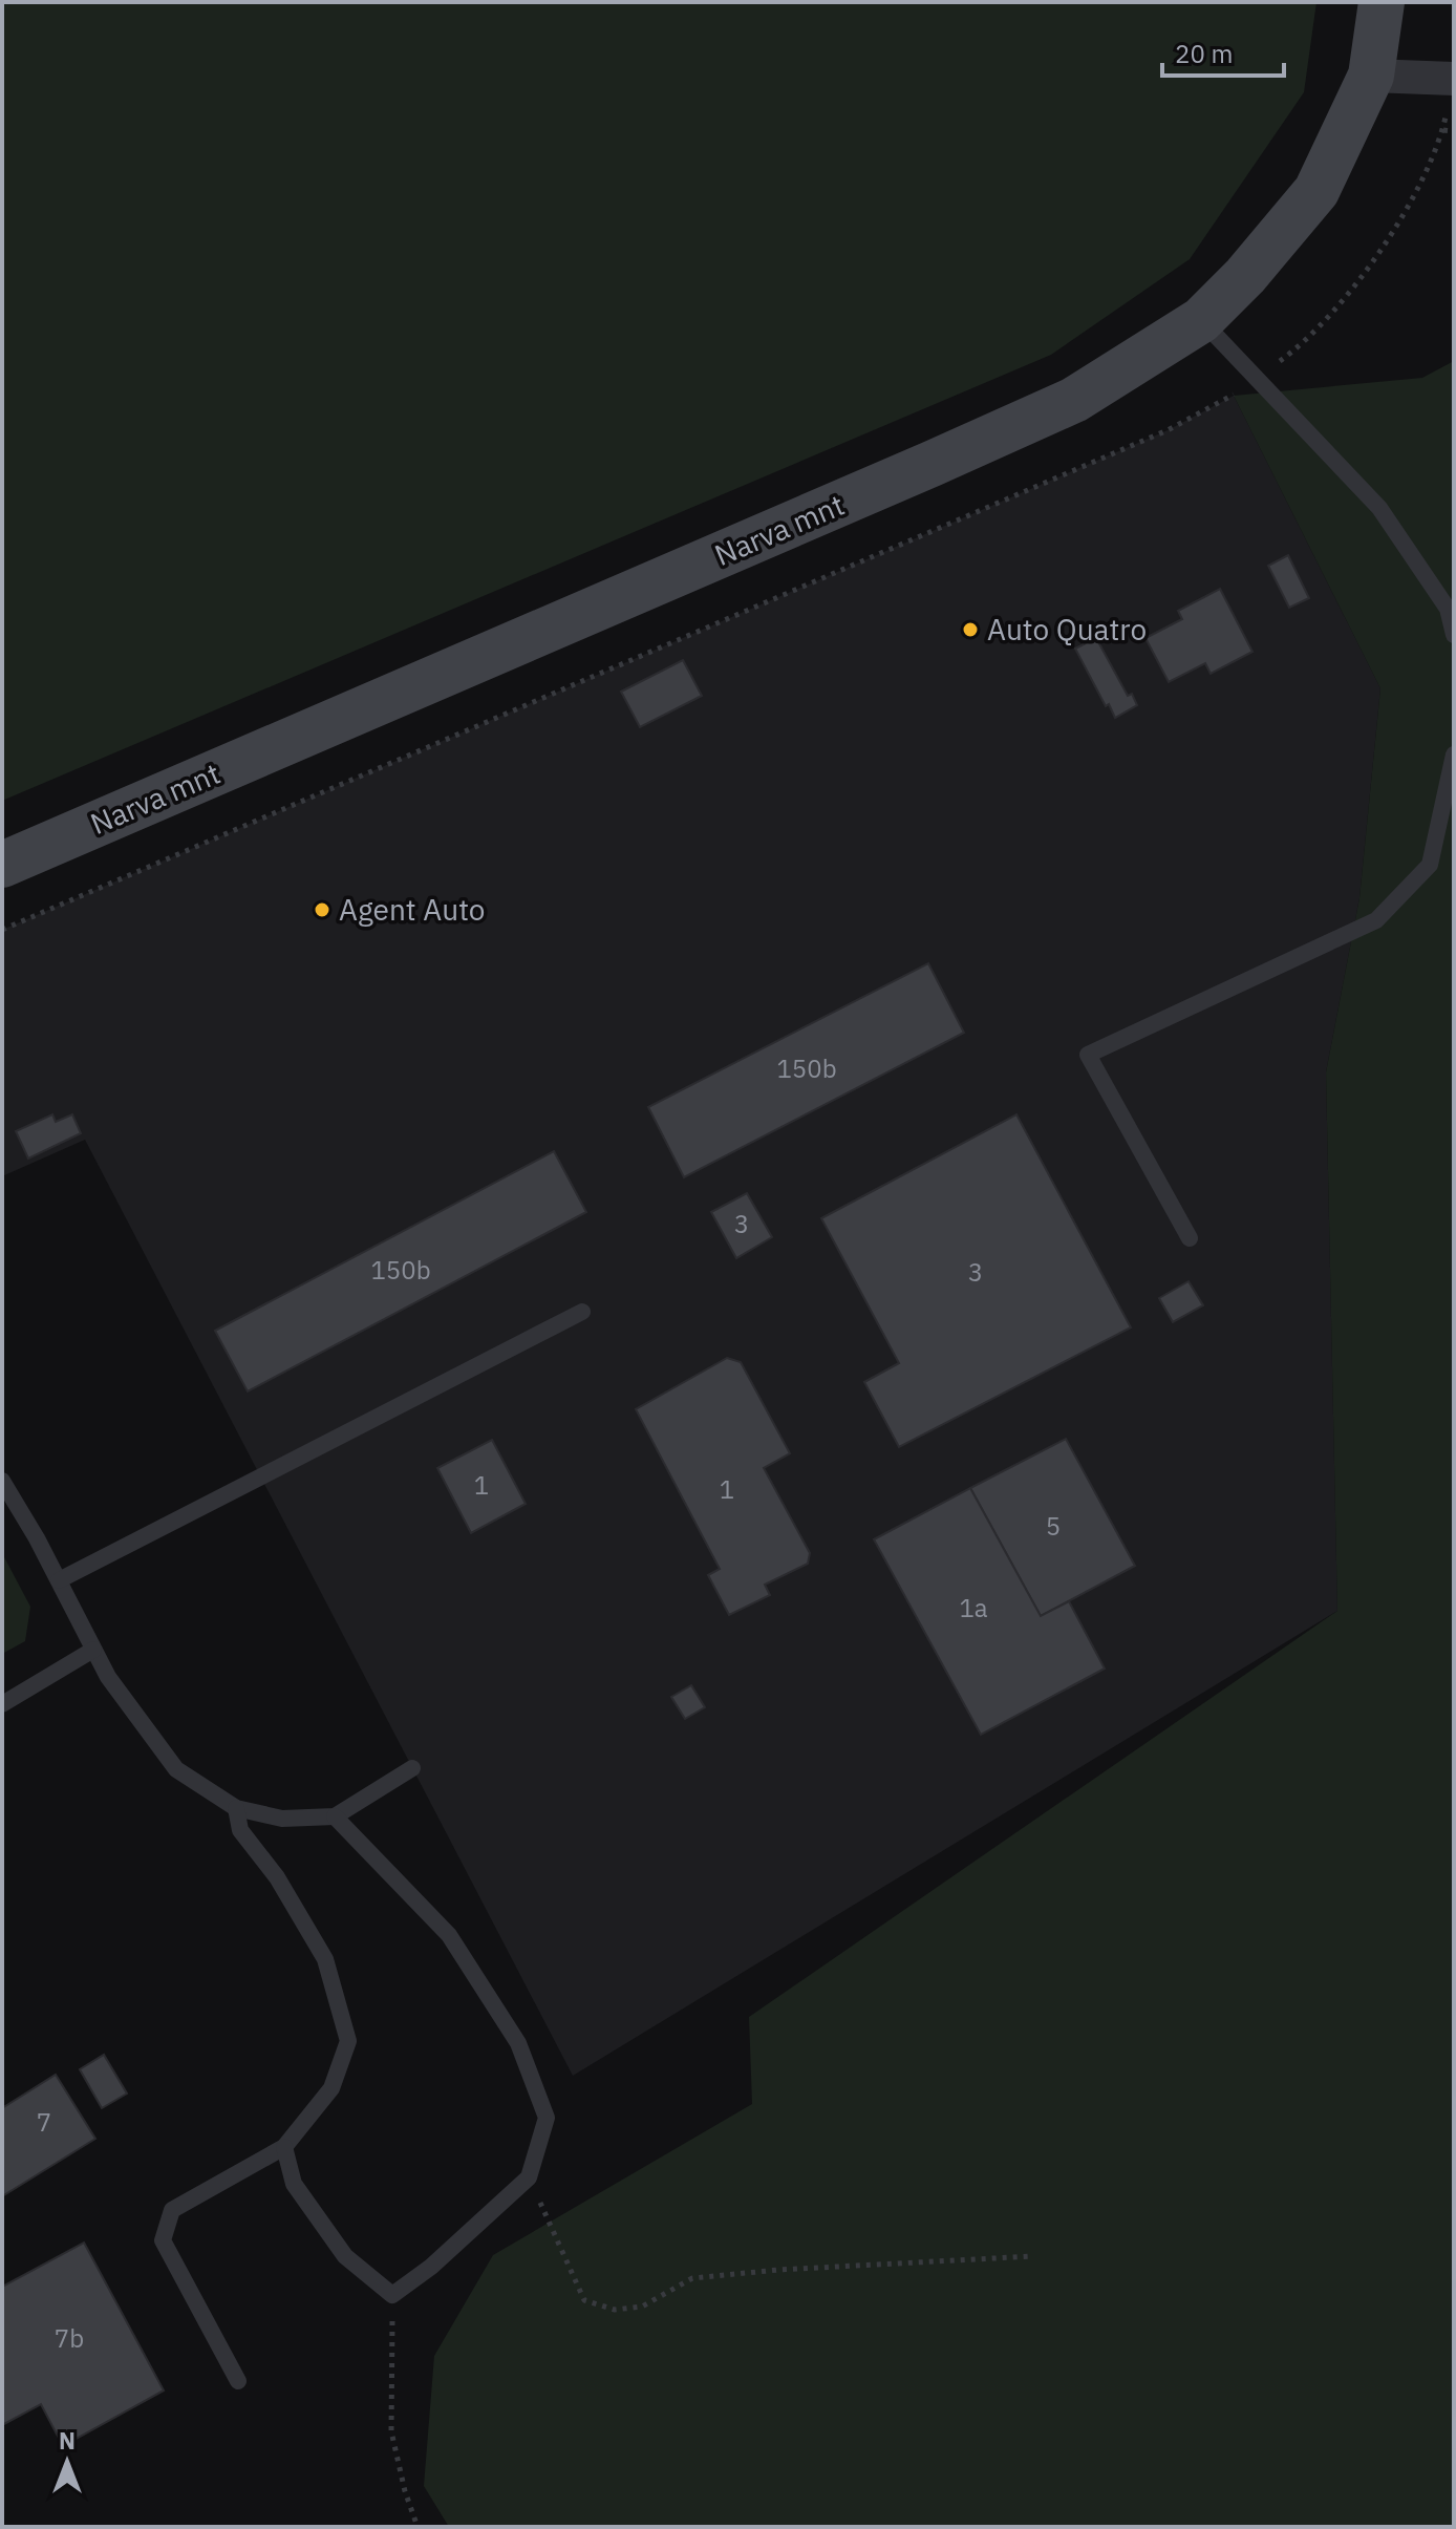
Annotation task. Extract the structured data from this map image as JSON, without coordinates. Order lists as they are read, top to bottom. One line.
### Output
{"streets":{"main road":["Narva mnt"]},"places":["Auto Quatro","Agent Auto"],"house_numbers":["150b","3","150b","3","1","1","5","1a","7","7b"],"scale_bar":"20 m","north":"top"}
